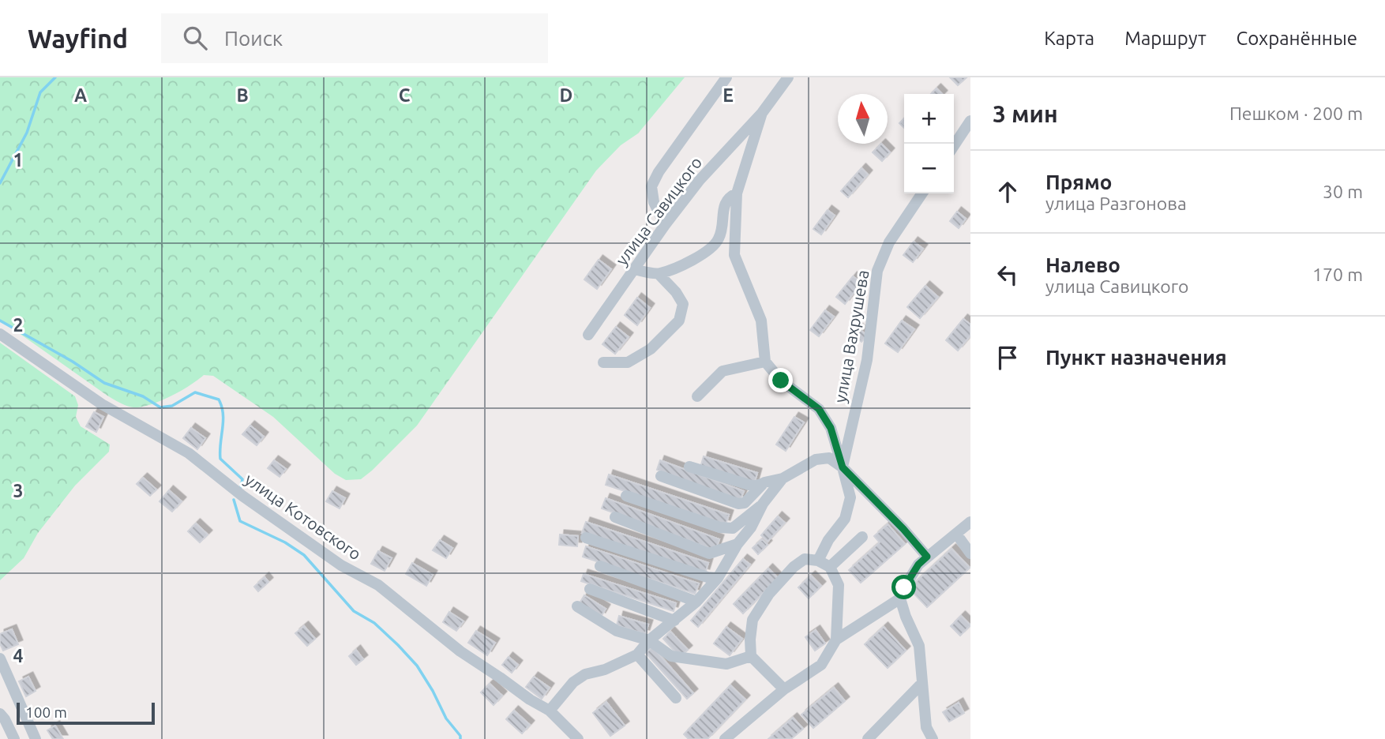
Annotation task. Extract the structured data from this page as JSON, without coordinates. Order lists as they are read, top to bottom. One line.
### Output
{"streets":{"street":["улица Савицкого","улица Вахрушева","улица Котовского"]},"scale_bar":"100 m","north":"top","page":{"header":"Wayfind","search":"Поиск","nav":["Карта","Маршрут","Сохранённые"],"heading":["3 мин","Пешком · 200 m"],"map_buttons":["+","−"],"list":[["Прямо","улица Разгонова","30 m"],["Налево","улица Савицкого","170 m"],"Пункт назначения"],"scale":"100 m"},"grid":{"columns":["A","B","C","D","E"],"rows":["1","2","3","4"]}}
